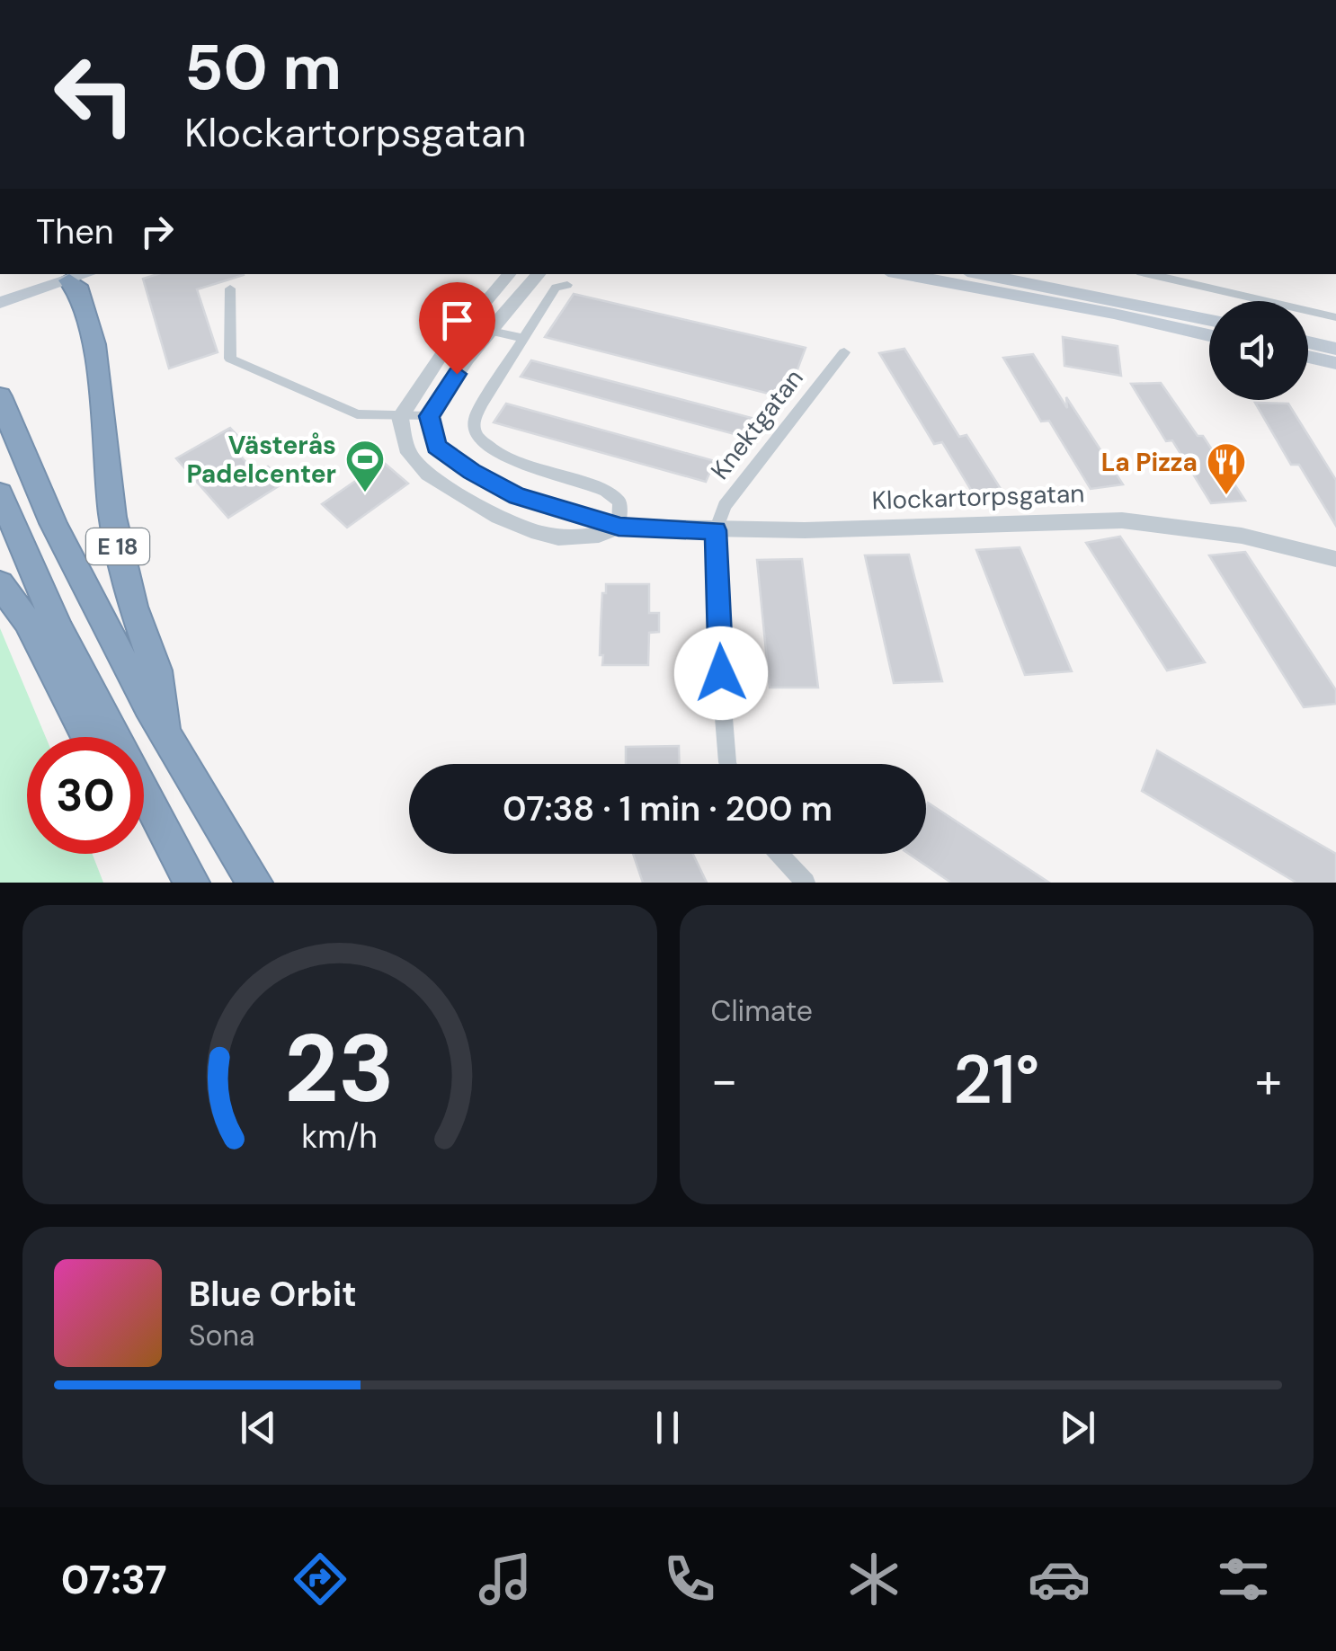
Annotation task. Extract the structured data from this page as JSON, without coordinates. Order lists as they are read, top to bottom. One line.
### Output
{"streets":{"highway":["E 18"],"street":["Knektgatan","Klockartorpsgatan"]},"crossings":[["Knektgatan","Klockartorpsgatan"]],"places":{"sports":["Västerås Padelcenter"],"restaurant":["La Pizza"]},"page":{"turn":["50 m","Klockartorpsgatan"],"then":"Then","limit":"30","trip":"07:38 · 1 min · 200 m","tile":"Climate","heat":["−","21°","+"],"song":["Blue Orbit","Sona"],"tabs":"07:37","gauge":["23","km/h"]}}
